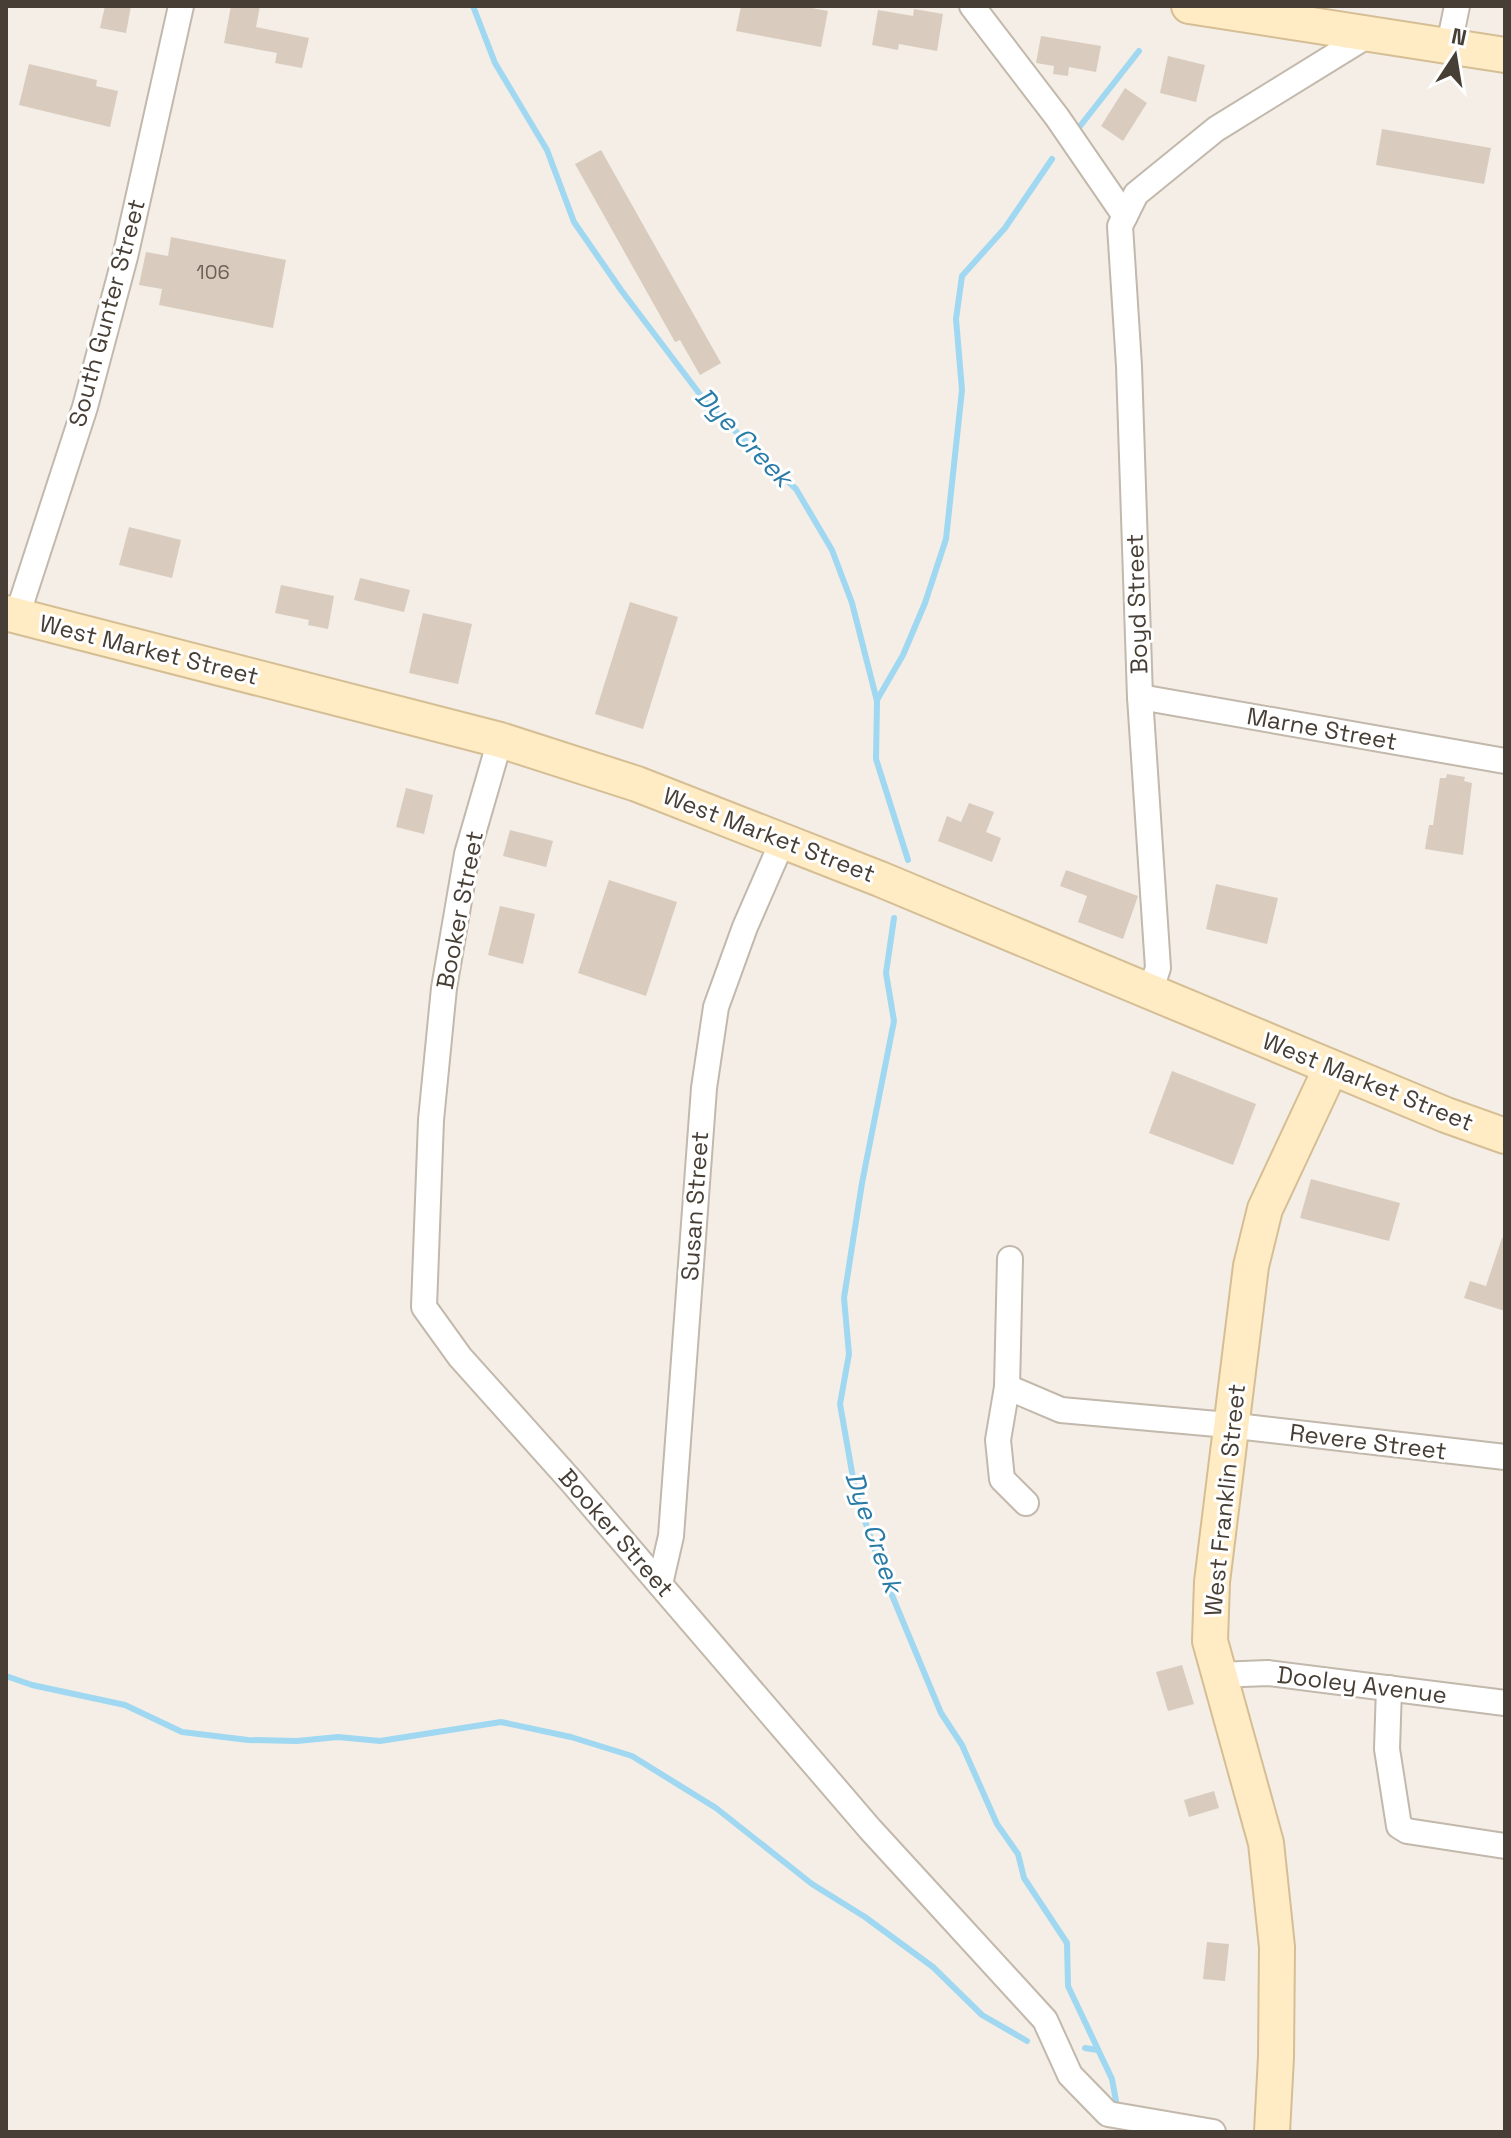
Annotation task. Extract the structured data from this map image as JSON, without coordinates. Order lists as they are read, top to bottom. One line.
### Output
{"streets":{"street":["South Gunter Street","Boyd Street","West Market Street","Marne Street","Booker Street","Susan Street","Revere Street","West Franklin Street","Dooley Avenue"]},"crossings":[["South Gunter Street","West Market Street"],["Boyd Street","West Market Street"],["Boyd Street","Marne Street"],["West Market Street","Booker Street"],["West Market Street","Susan Street"],["West Market Street","West Franklin Street"],["Booker Street","Susan Street"],["Revere Street","West Franklin Street"],["West Franklin Street","Dooley Avenue"]],"water":["Dye Creek"],"house_numbers":["106"],"north":"top"}
